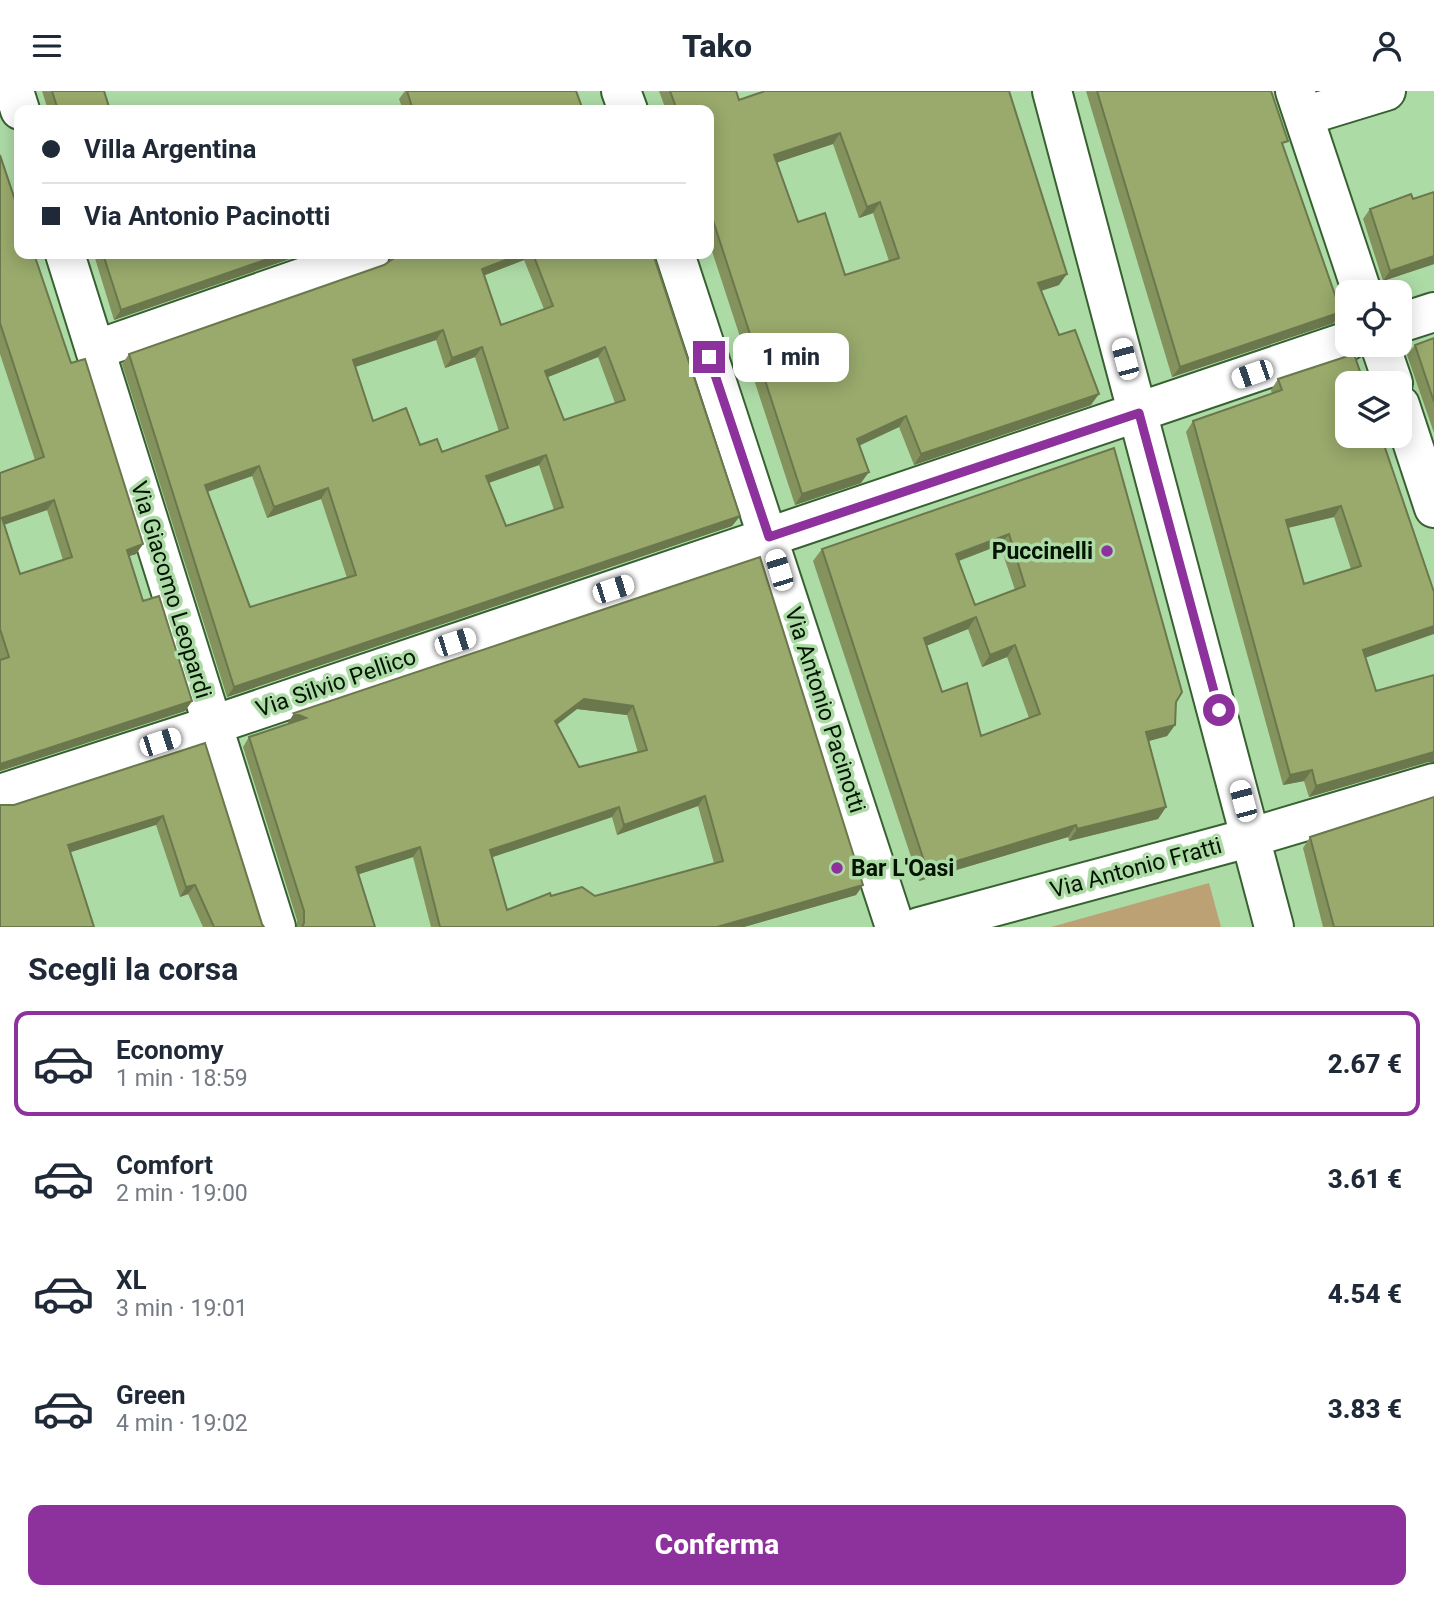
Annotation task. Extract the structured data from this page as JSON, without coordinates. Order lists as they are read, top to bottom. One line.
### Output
{"streets":{"street":["Via Giacomo Leopardi","Via Silvio Pellico","Via Antonio Pacinotti","Via Antonio Fratti"]},"crossings":[["Via Giacomo Leopardi","Via Silvio Pellico"],["Via Silvio Pellico","Via Antonio Pacinotti"]],"places":["Puccinelli","Bar L'Oasi"],"page":{"header":"Tako","banner":["Villa Argentina","Via Antonio Pacinotti"],"bubble":"1 min","heading":"Scegli la corsa","list":[{"name":"Economy","note":"1 min · 18:59","value":"2.67 €"},{"name":"Comfort","note":"2 min · 19:00","value":"3.61 €"},{"name":"XL","note":"3 min · 19:01","value":"4.54 €"},{"name":"Green","note":"4 min · 19:02","value":"3.83 €"}],"buttons":"Conferma"}}
